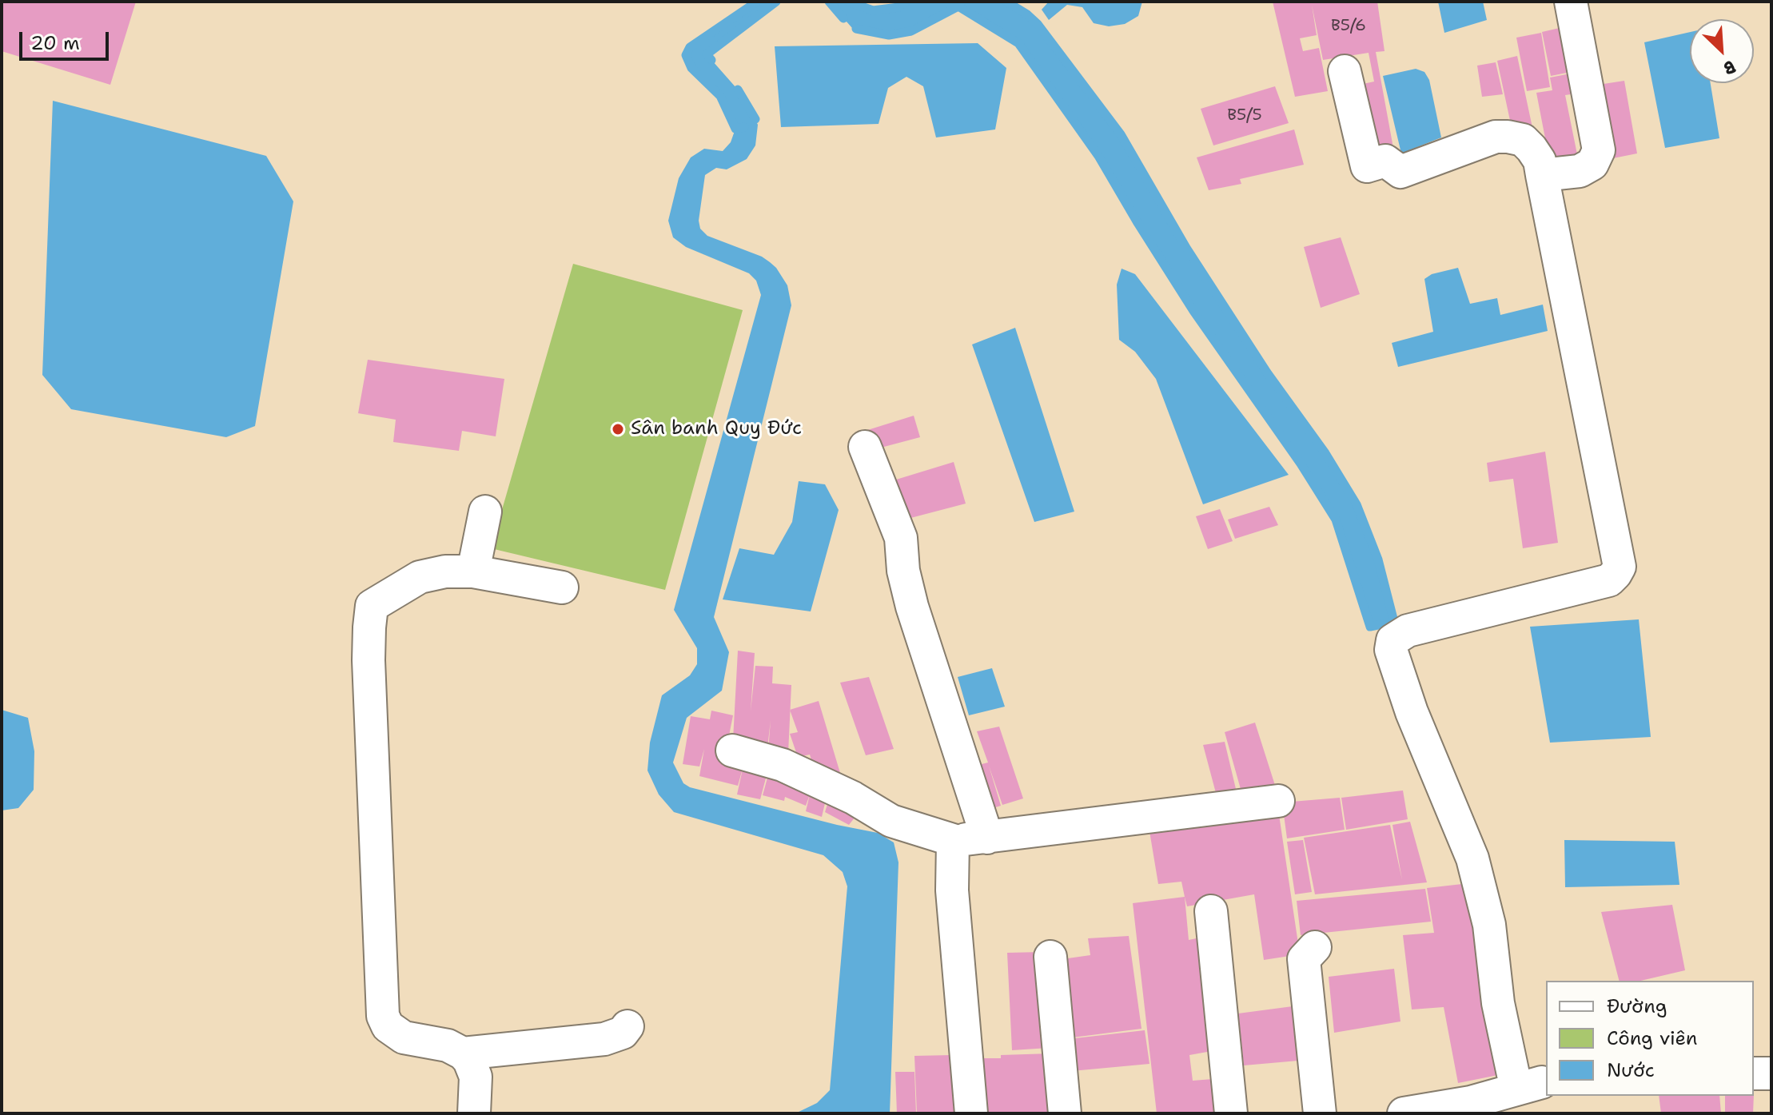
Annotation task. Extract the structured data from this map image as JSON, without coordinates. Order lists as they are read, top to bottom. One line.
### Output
{"places":["Sân banh Quy Đức"],"house_numbers":["B5/6","B5/5"],"legend":["Đường","Công viên","Nước"],"scale_bar":"20 m","north":"bottom right"}
